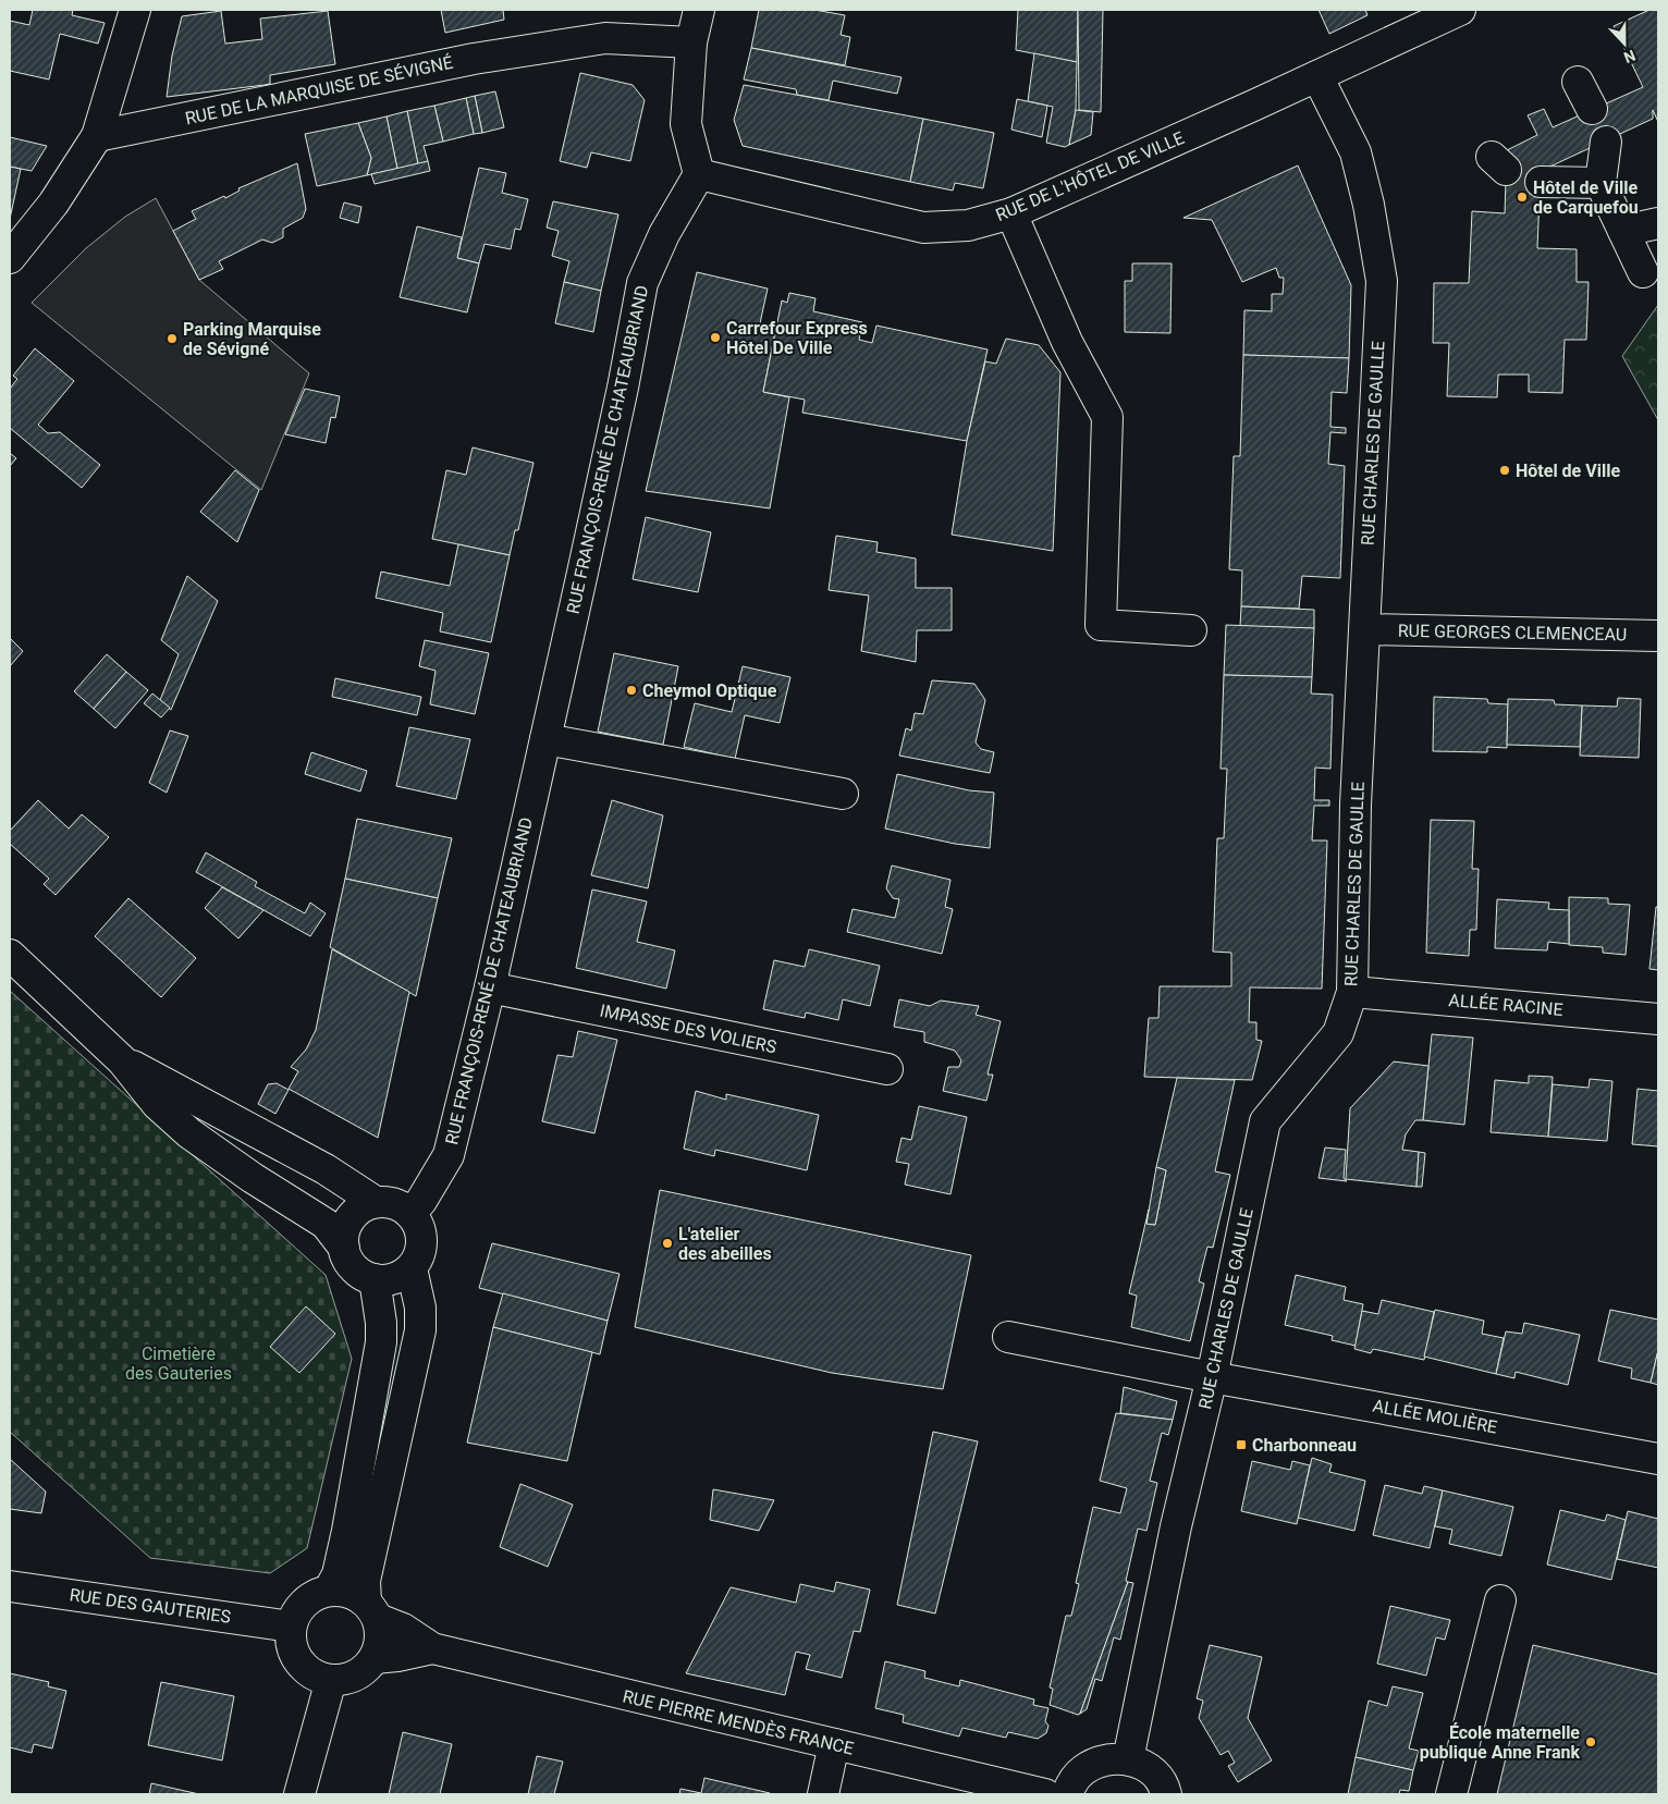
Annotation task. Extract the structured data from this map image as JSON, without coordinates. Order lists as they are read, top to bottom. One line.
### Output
{"streets":{"street":["RUE DE LA MARQUISE DE SÉVIGNÉ","RUE DE L'HÔTEL DE VILLE","RUE CHARLES DE GAULLE","RUE FRANÇOIS-RENÉ DE CHATEAUBRIAND","RUE GEORGES CLEMENCEAU","ALLÉE RACINE","IMPASSE DES VOLIERS","ALLÉE MOLIÈRE","RUE DES GAUTERIES","RUE PIERRE MENDÈS FRANCE"]},"crossings":[["RUE DE L'HÔTEL DE VILLE","RUE CHARLES DE GAULLE"],["RUE DE L'HÔTEL DE VILLE","RUE FRANÇOIS-RENÉ DE CHATEAUBRIAND"],["RUE CHARLES DE GAULLE","RUE GEORGES CLEMENCEAU"],["RUE CHARLES DE GAULLE","ALLÉE RACINE"],["RUE CHARLES DE GAULLE","ALLÉE MOLIÈRE"],["RUE FRANÇOIS-RENÉ DE CHATEAUBRIAND","IMPASSE DES VOLIERS"],["RUE DES GAUTERIES","RUE PIERRE MENDÈS FRANCE"]],"parks":["Cimetière des Gauteries"],"places":{"other":["Hôtel de Ville de Carquefou","Carrefour Express Hôtel De Ville","Parking Marquise de Sévigné","Hôtel de Ville","Cheymol Optique","L'atelier des abeilles","École maternelle publique Anne Frank"],"transit":["Charbonneau"]},"north":"bottom"}
